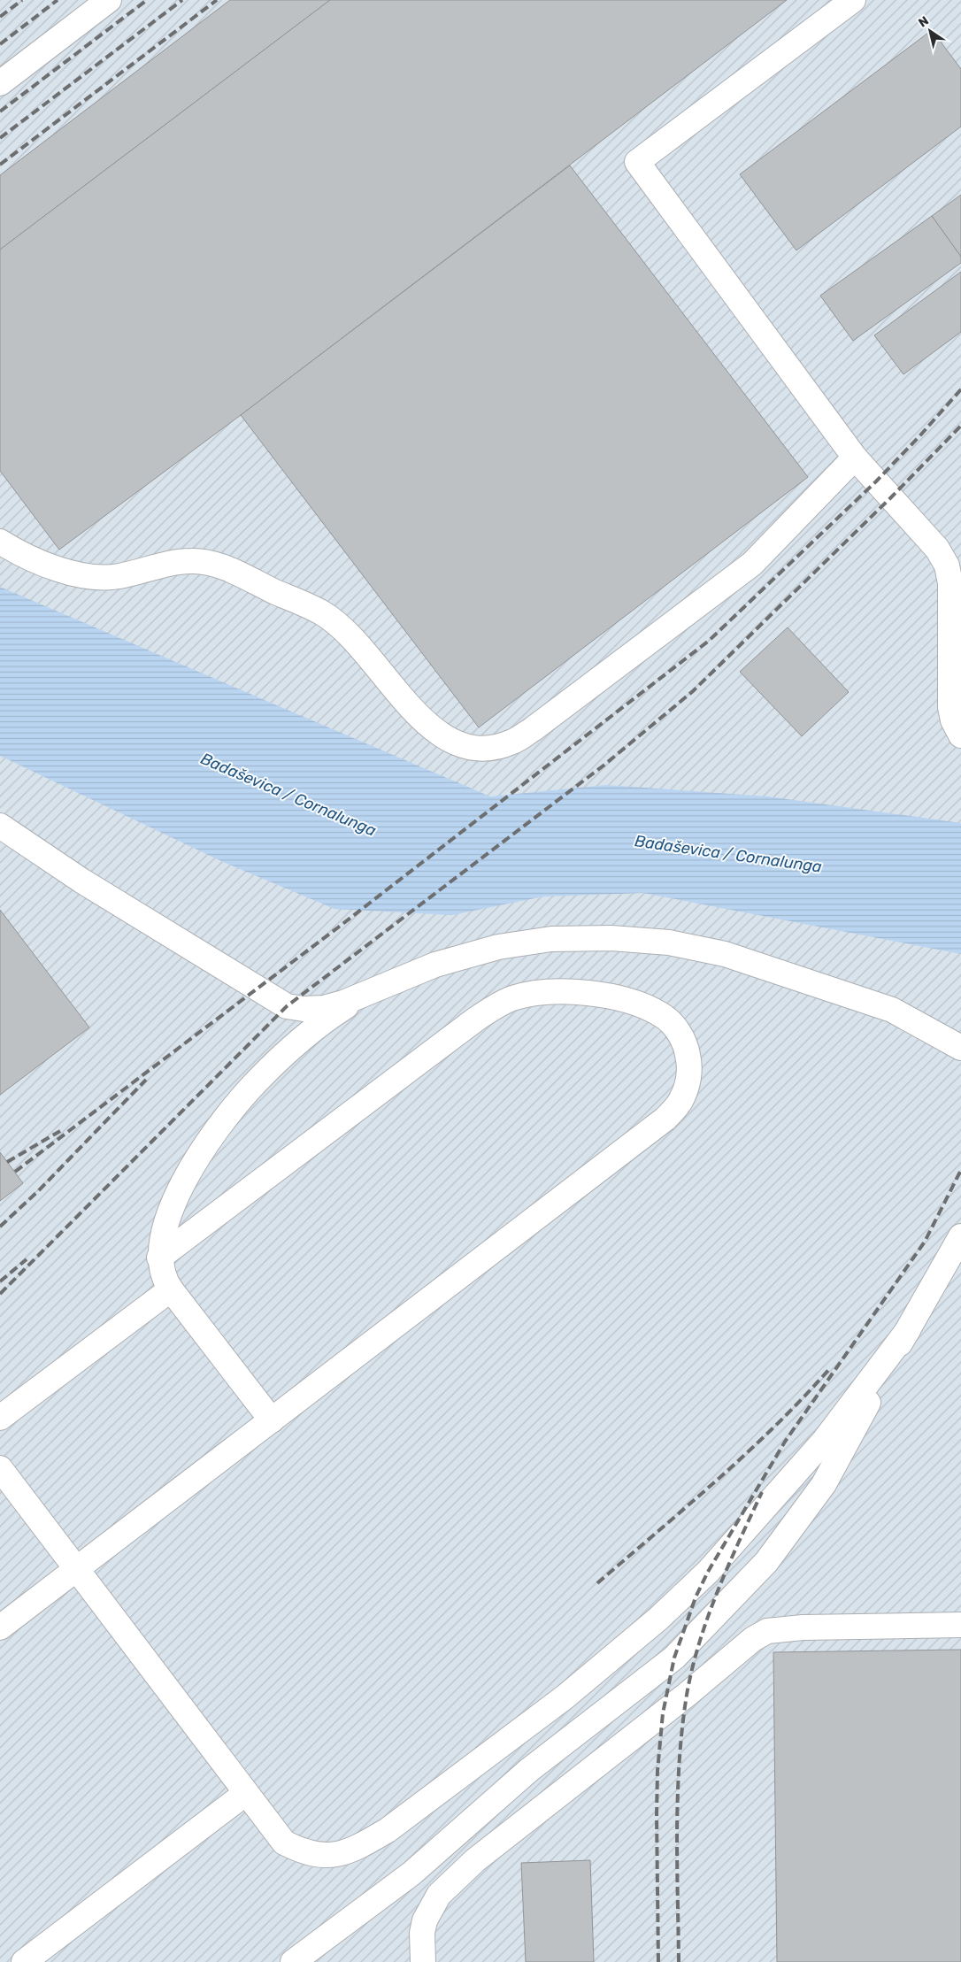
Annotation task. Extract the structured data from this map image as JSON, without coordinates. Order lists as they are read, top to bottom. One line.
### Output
{"water":["Badaševica / Cornalunga"],"north":"top left"}
